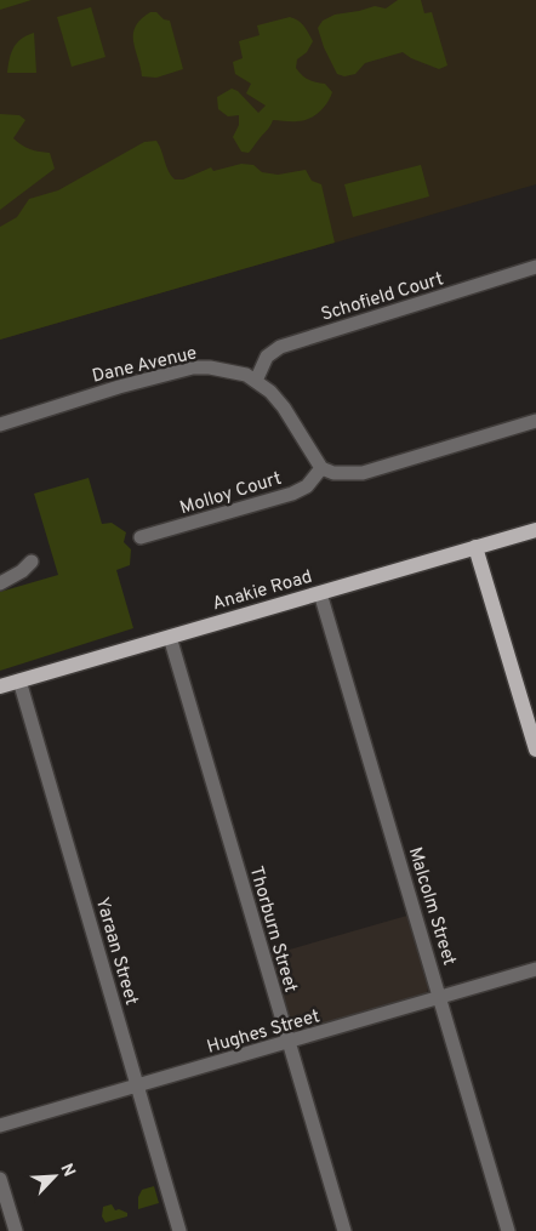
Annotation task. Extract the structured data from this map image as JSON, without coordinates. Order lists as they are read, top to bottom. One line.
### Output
{"streets":{"main road":["Anakie Road"],"street":["Schofield Court","Dane Avenue","Molloy Court","Malcolm Street","Thorburn Street","Yaraan Street","Hughes Street"]},"crossings":[["Schofield Court","Dane Avenue"],["Dane Avenue","Molloy Court"],["Anakie Road","Malcolm Street"],["Anakie Road","Thorburn Street"],["Anakie Road","Yaraan Street"],["Malcolm Street","Hughes Street"],["Thorburn Street","Hughes Street"],["Yaraan Street","Hughes Street"]],"north":"top right"}
